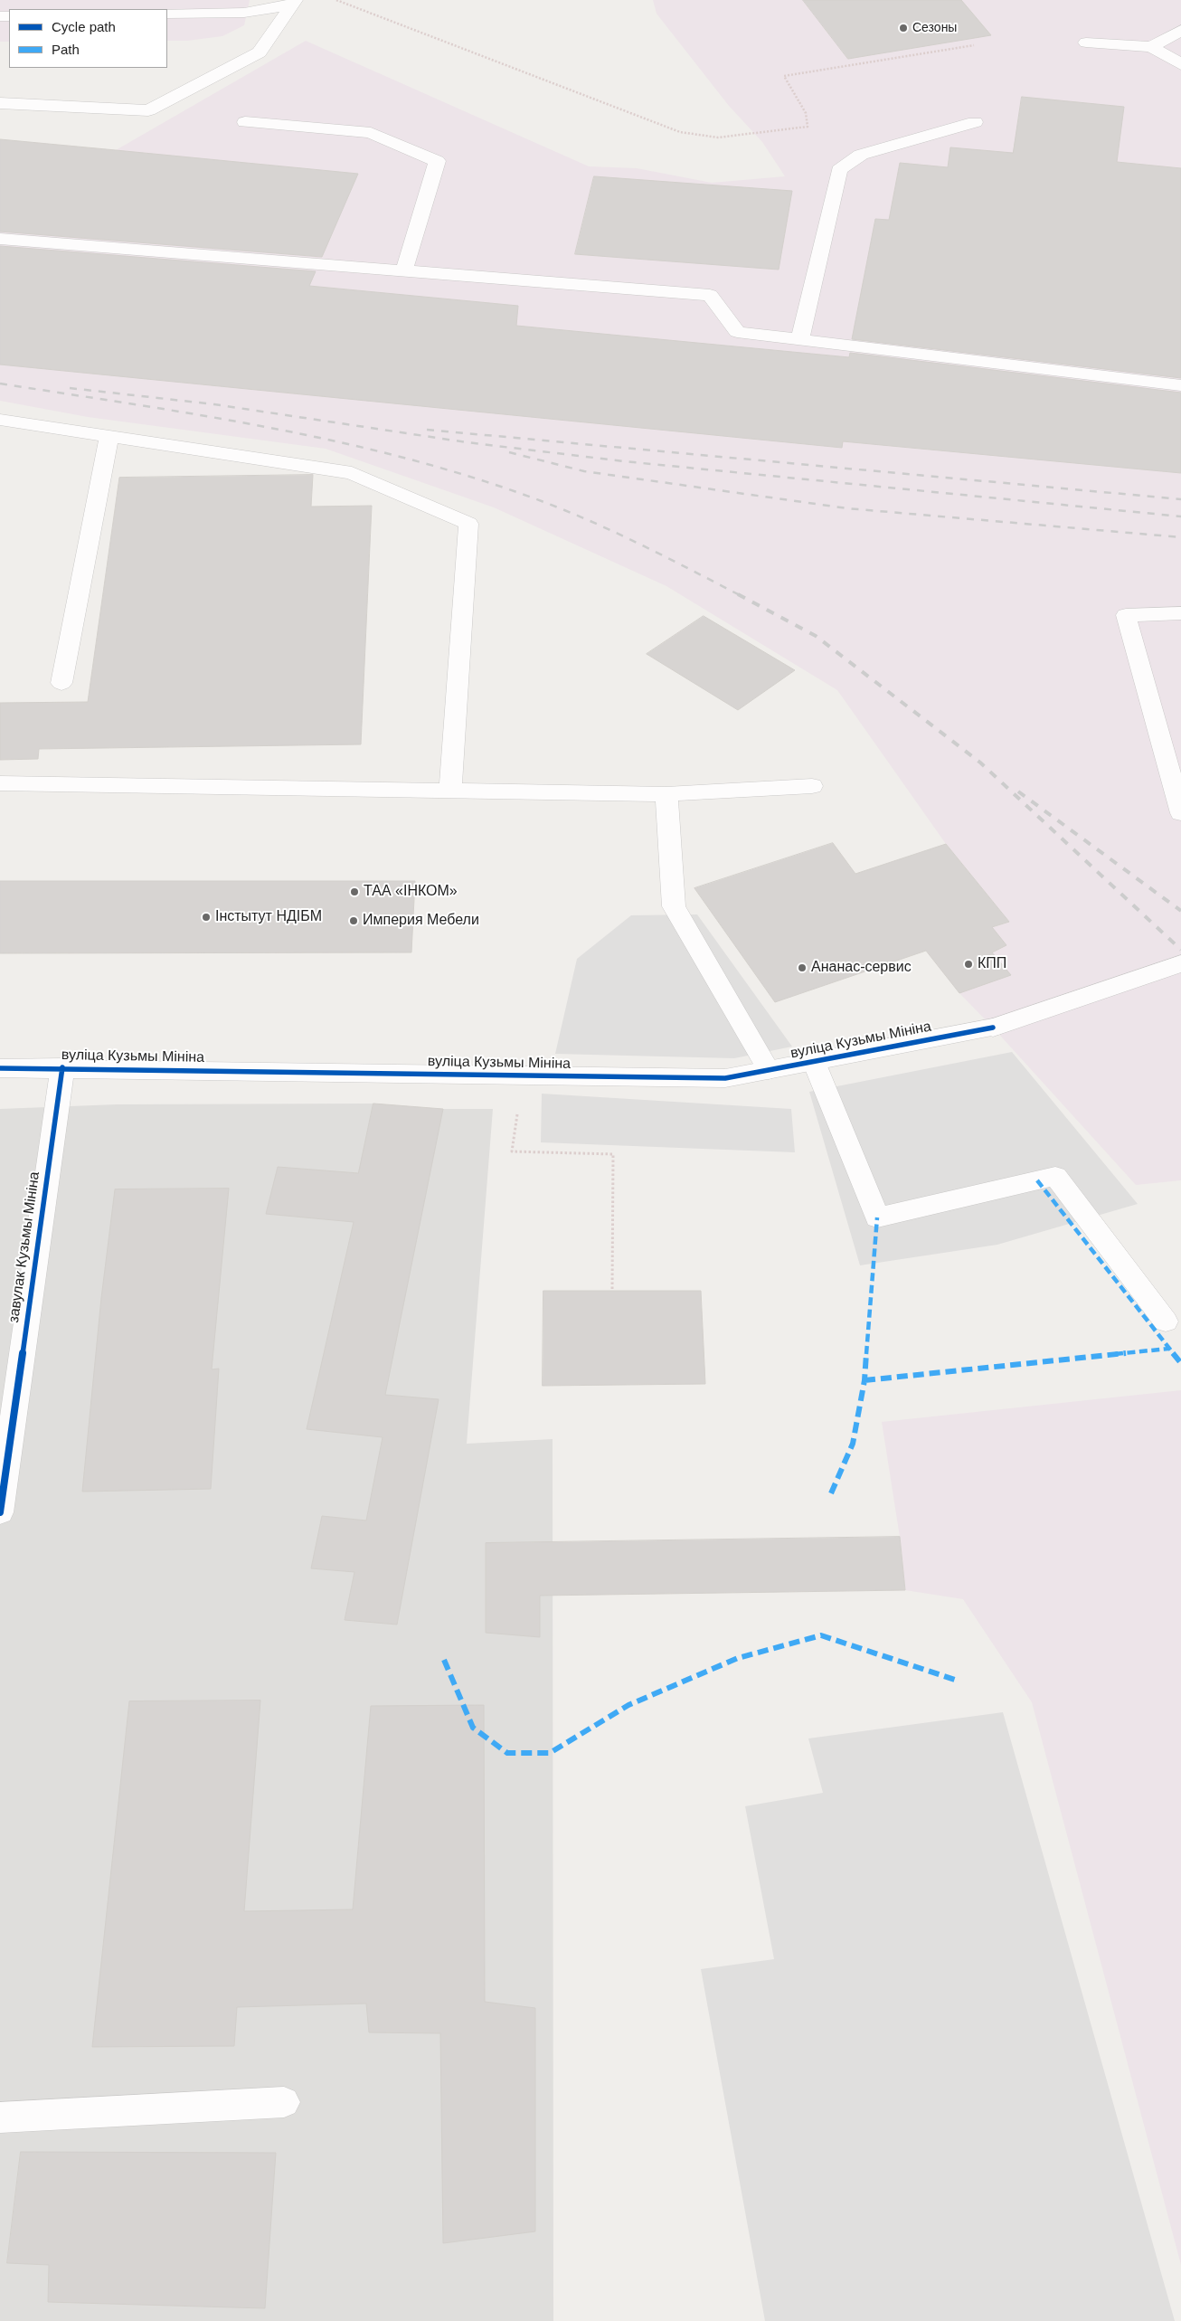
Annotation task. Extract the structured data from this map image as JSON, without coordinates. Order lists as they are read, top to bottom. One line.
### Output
{"streets":{"street":["вуліца Кузьмы Мініна","завулак Кузьмы Мініна"]},"crossings":[["вуліца Кузьмы Мініна","завулак Кузьмы Мініна"]],"places":["Сезоны","ТАА «ІНКОМ»","Інстытут НДІБМ","Империя Мебели","КПП","Ананас-сервис"],"legend":["Cycle path","Path"]}
